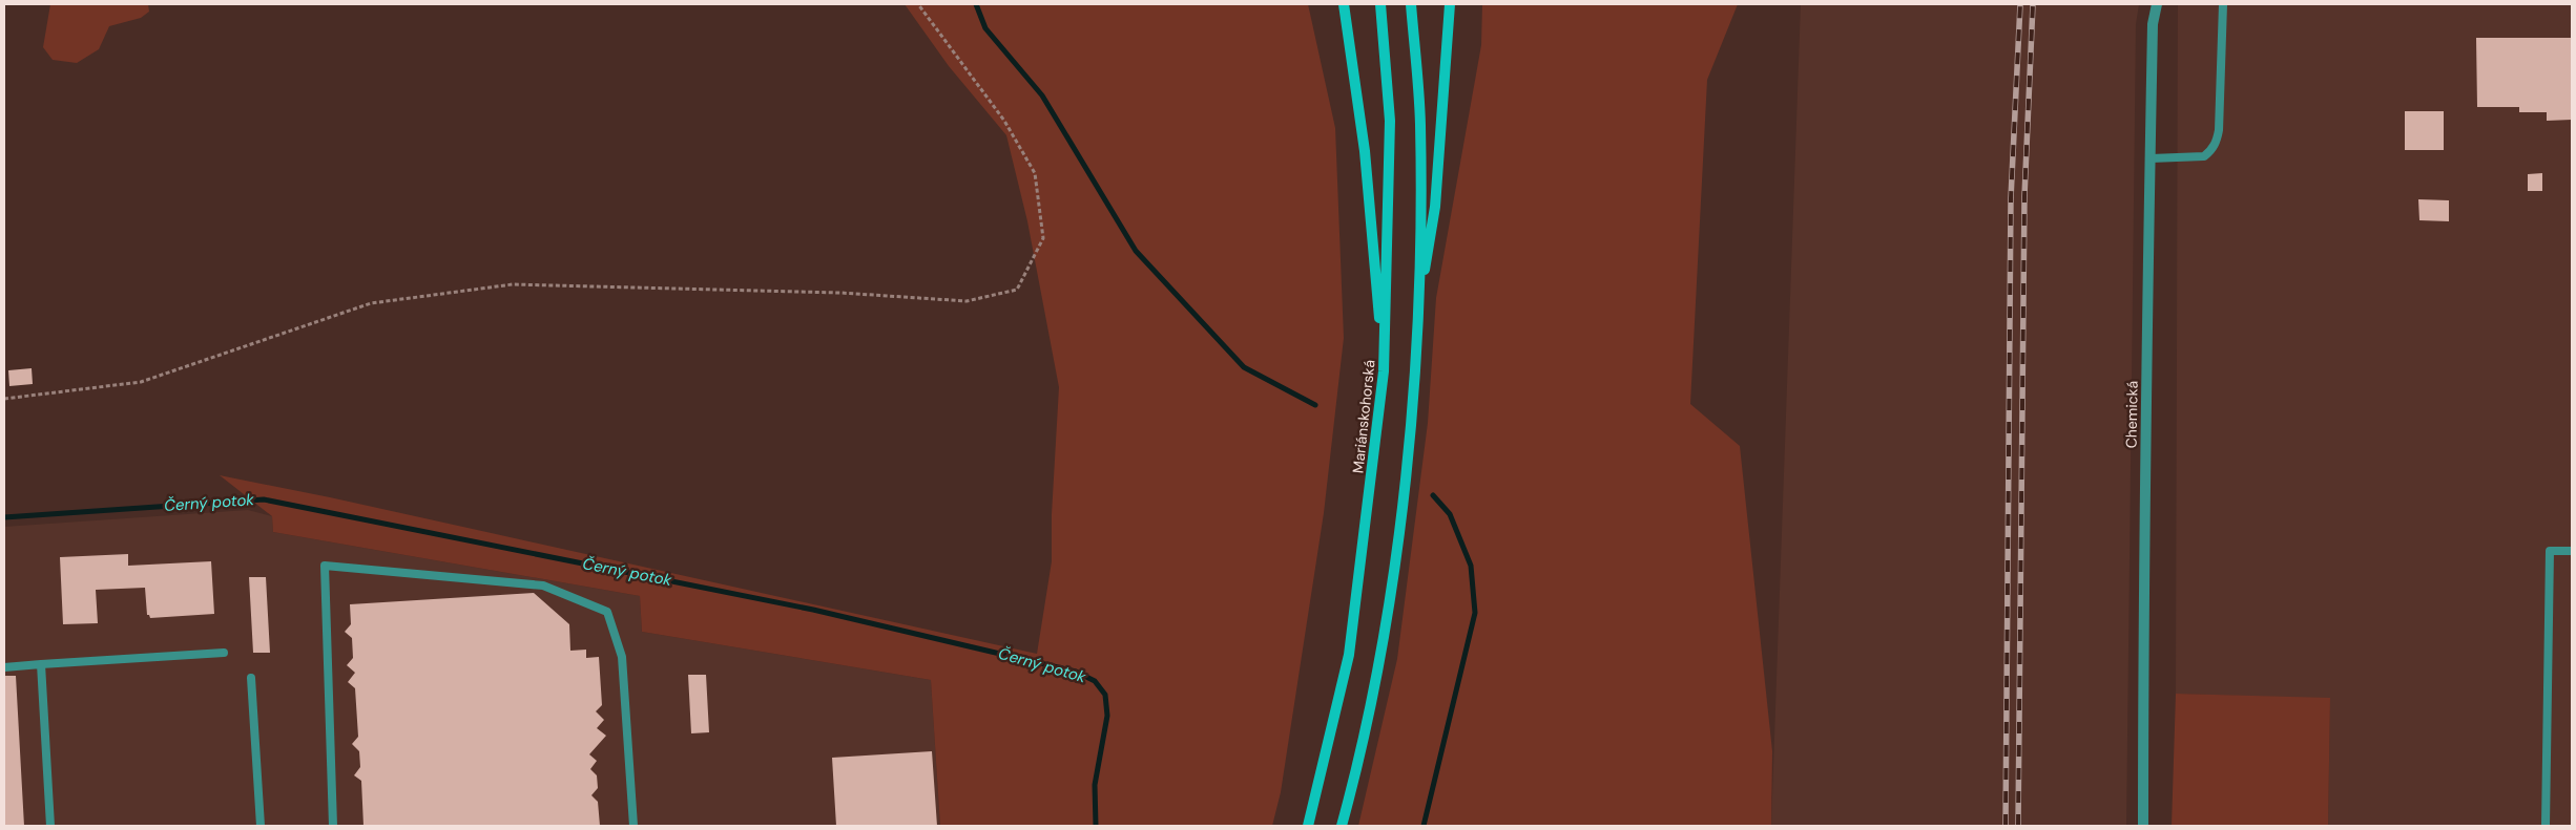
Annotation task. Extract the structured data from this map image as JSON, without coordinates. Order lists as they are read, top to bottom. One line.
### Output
{"streets":{"main road":["Mariánskohorská"],"street":["Chemická"]},"water":["Černý potok"]}
